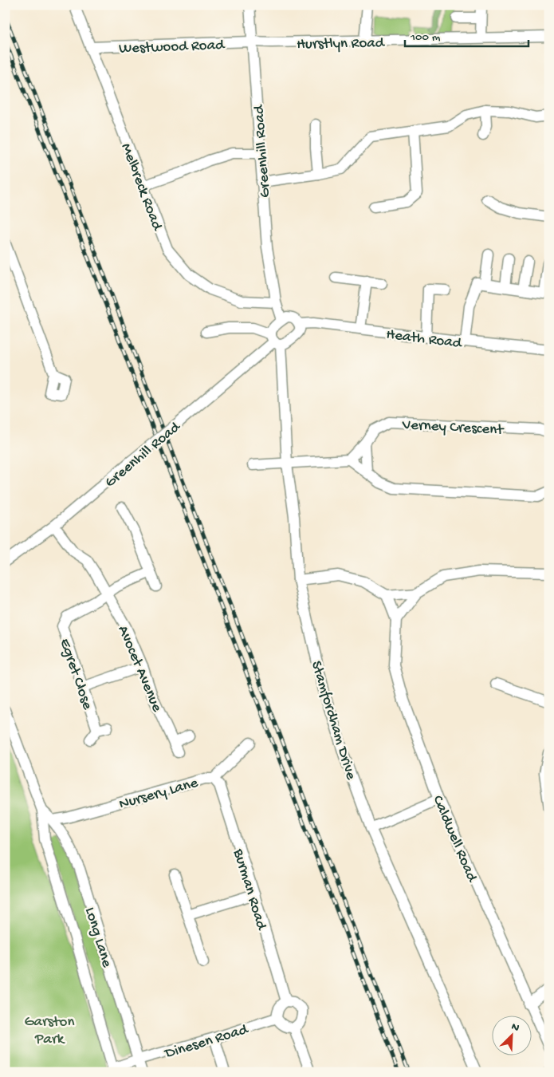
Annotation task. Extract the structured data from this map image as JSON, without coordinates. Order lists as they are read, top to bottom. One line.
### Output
{"streets":{"street":["Hurstlyn Road","Westwood Road","Greenhill Road","Melbreck Road","Heath Road","Verney Crescent","Avocet Avenue","Egret Close","Stamfordham Drive","Nursery Lane","Caldwell Road","Burman Road","Long Lane","Dinesen Road"]},"crossings":[["Hurstlyn Road","Westwood Road"],["Hurstlyn Road","Greenhill Road"],["Westwood Road","Greenhill Road"],["Westwood Road","Melbreck Road"],["Greenhill Road","Melbreck Road"],["Greenhill Road","Heath Road"],["Greenhill Road","Avocet Avenue"],["Greenhill Road","Stamfordham Drive"],["Heath Road","Stamfordham Drive"],["Avocet Avenue","Egret Close"],["Nursery Lane","Burman Road"],["Nursery Lane","Long Lane"],["Burman Road","Dinesen Road"],["Long Lane","Dinesen Road"]],"parks":["Garston Park"],"scale_bar":"100 m","north":"top right"}
